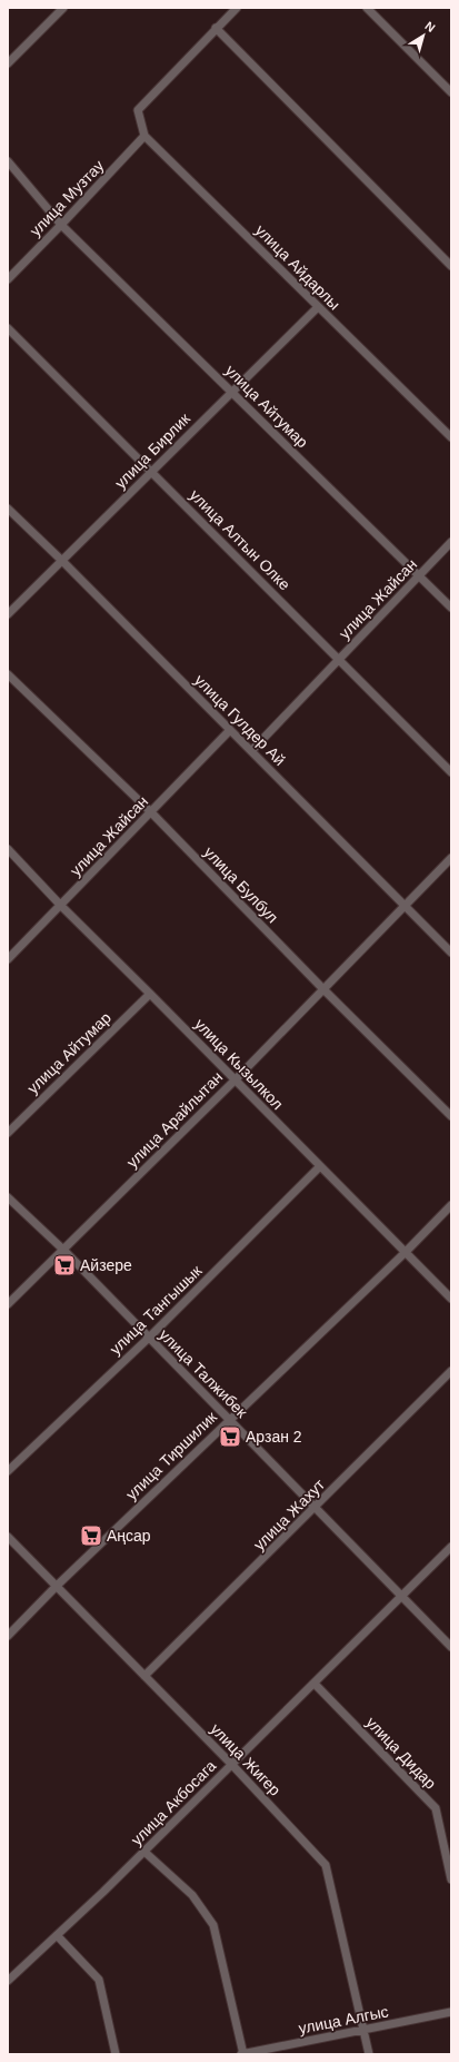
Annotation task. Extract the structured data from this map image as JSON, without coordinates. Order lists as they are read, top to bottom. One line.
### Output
{"streets":{"street":["улица Музтау","улица Айдарлы","улица Айтумар","улица Бирлик","улица Алтын Олке","улица Жайсан","улица Гулдер Ай","улица Булбул","улица Кызылкол","улица Арайлытан","улица Тангышык","улица Талжибек","улица Тиршилик","улица Жахут","улица Дидар","улица Жигер","улица Акбосага","улица Алгыс"]},"crossings":[["улица Музтау","улица Айдарлы"],["улица Музтау","улица Айтумар"],["улица Айдарлы","улица Бирлик"],["улица Айтумар","улица Бирлик"],["улица Айтумар","улица Жайсан"],["улица Айтумар","улица Кызылкол"],["улица Бирлик","улица Алтын Олке"],["улица Бирлик","улица Гулдер Ай"],["улица Алтын Олке","улица Жайсан"],["улица Жайсан","улица Гулдер Ай"],["улица Жайсан","улица Булбул"],["улица Жайсан","улица Кызылкол"],["улица Гулдер Ай","улица Арайлытан"],["улица Булбул","улица Арайлытан"],["улица Кызылкол","улица Арайлытан"],["улица Кызылкол","улица Тангышык"],["улица Кызылкол","улица Тиршилик"],["улица Арайлытан","улица Талжибек"],["улица Тангышык","улица Талжибек"],["улица Талжибек","улица Тиршилик"],["улица Талжибек","улица Жахут"],["улица Талжибек","улица Акбосага"],["улица Тиршилик","улица Жигер"],["улица Жахут","улица Жигер"],["улица Дидар","улица Акбосага"],["улица Жигер","улица Акбосага"],["улица Жигер","улица Алгыс"]],"places":{"supermarket":["Айзере","Арзан 2","Аңсар"]},"north":"top right"}
